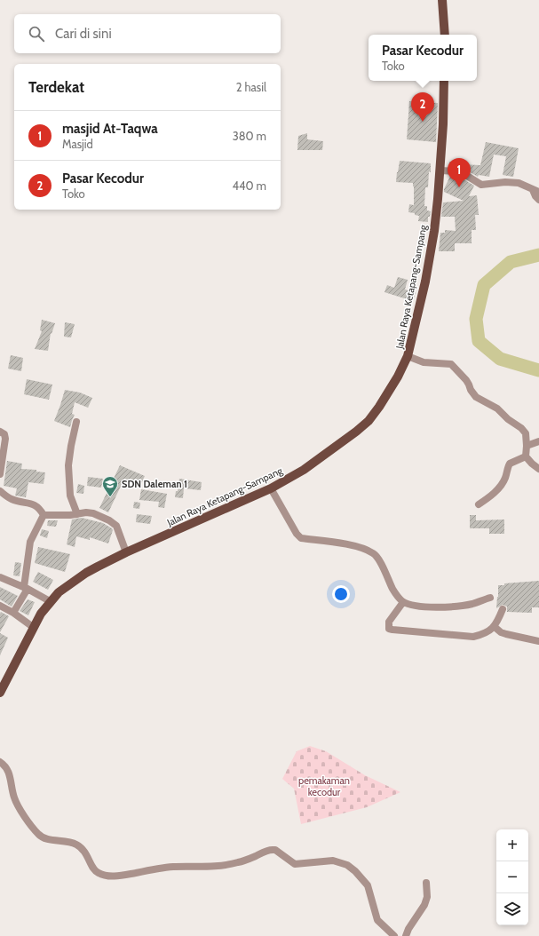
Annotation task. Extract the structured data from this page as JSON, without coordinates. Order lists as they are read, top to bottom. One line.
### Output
{"streets":{"main road":["Jalan Raya Ketapang-Sampang"]},"parks":["pemakaman kecodur"],"places":{"school or university":["SDN Daleman 1"]},"page":{"search":"Cari di sini","popup":["Pasar Kecodur","Toko"],"heading":["Terdekat","2 hasil"],"pins":["2","1"],"list":[{"mark":"1","name":"masjid At-Taqwa","note":"Masjid","value":"380 m"},{"mark":"2","name":"Pasar Kecodur","note":"Toko","value":"440 m"}],"map_buttons":["+","−"]}}
